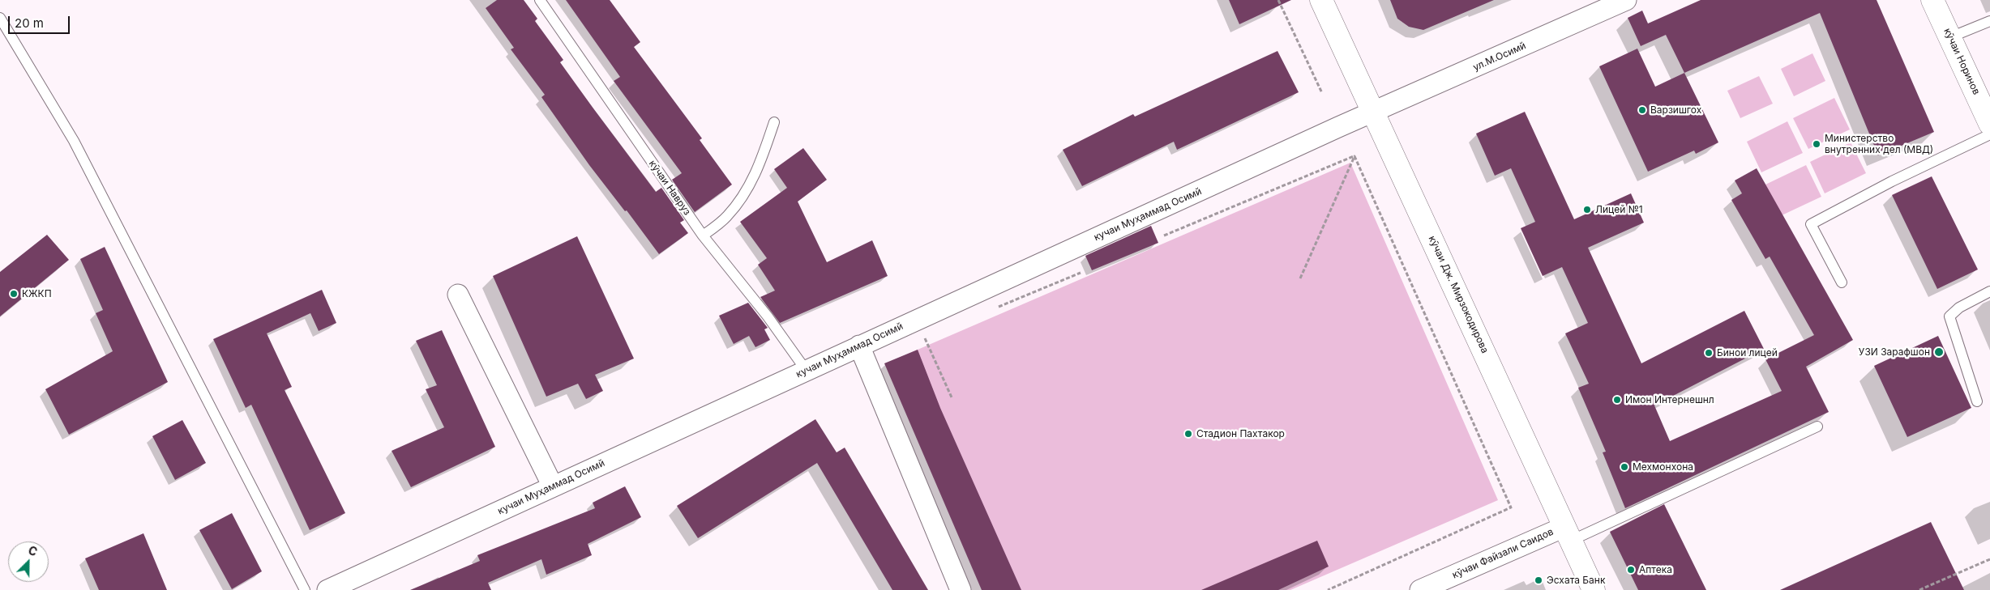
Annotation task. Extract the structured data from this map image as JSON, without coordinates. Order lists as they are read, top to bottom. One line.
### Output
{"streets":{"street":["ул.М.Осимй","кӯчаи Норинов","кучаи Муҳаммад Осимй","кӯчаи Дж. Мирзокодирова","кӯчаи Файзали Саидов"],"lane":["кӯчаи Навруз"]},"crossings":[["ул.М.Осимй","кучаи Муҳаммад Осимй"],["ул.М.Осимй","кӯчаи Дж. Мирзокодирова"],["кӯчаи Навруз","кучаи Муҳаммад Осимй"],["кучаи Муҳаммад Осимй","кӯчаи Дж. Мирзокодирова"],["кӯчаи Дж. Мирзокодирова","кӯчаи Файзали Саидов"]],"places":["Варзишгох","Министерство внутренних дел (МВД)","Лицей №1","КЖКП","УЗИ Зарафшон","Бинои лицей","Имон Интернешнл","Стадион Пахтакор","Мехмонхона","Аптека","Эсхата Банк"],"scale_bar":"20 m","north":"top right"}
